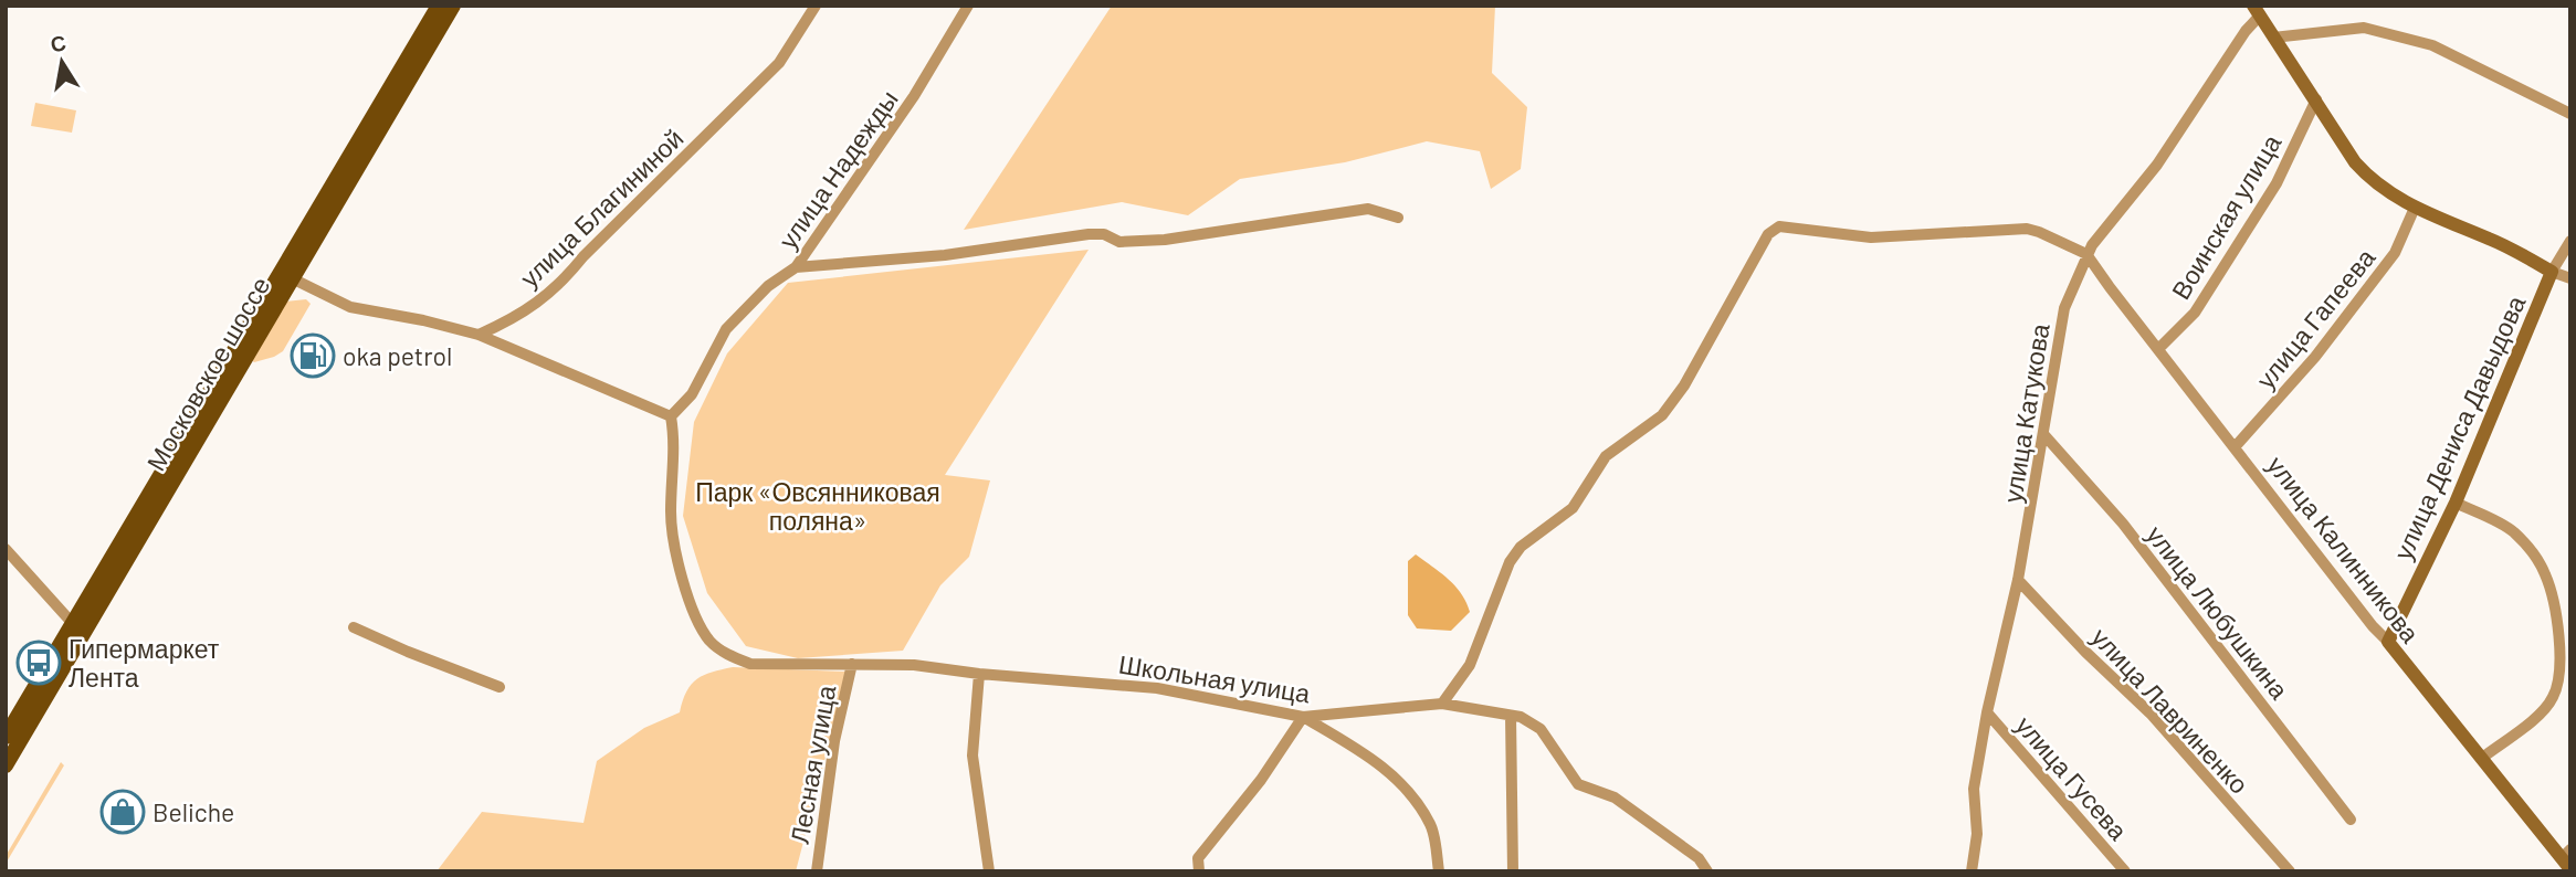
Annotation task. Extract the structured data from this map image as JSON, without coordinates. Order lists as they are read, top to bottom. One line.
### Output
{"streets":{"main road":["Московское шоссе","улица Дениса Давыдова","улица Калинникова"],"street":["улица Надежды","улица Благининой","Воинская улица","улица Гапеева","улица Катукова","улица Любушкина","Школьная улица","улица Лавриненко","Лесная улица","улица Гусева"]},"crossings":[["улица Надежды","Школьная улица"],["Воинская улица","улица Калинникова"],["улица Гапеева","улица Калинникова"],["улица Катукова","улица Калинникова"],["улица Катукова","улица Любушкина"],["улица Катукова","улица Лавриненко"],["улица Катукова","улица Гусева"],["улица Дениса Давыдова","улица Калинникова"],["Школьная улица","Лесная улица"]],"parks":["Парк «Овсянниковая поляна»"],"places":{"fuel station":["oka petrol"],"bus stop":["Гипермаркет Лента"],"shop":["Beliche"]},"north":"top"}
